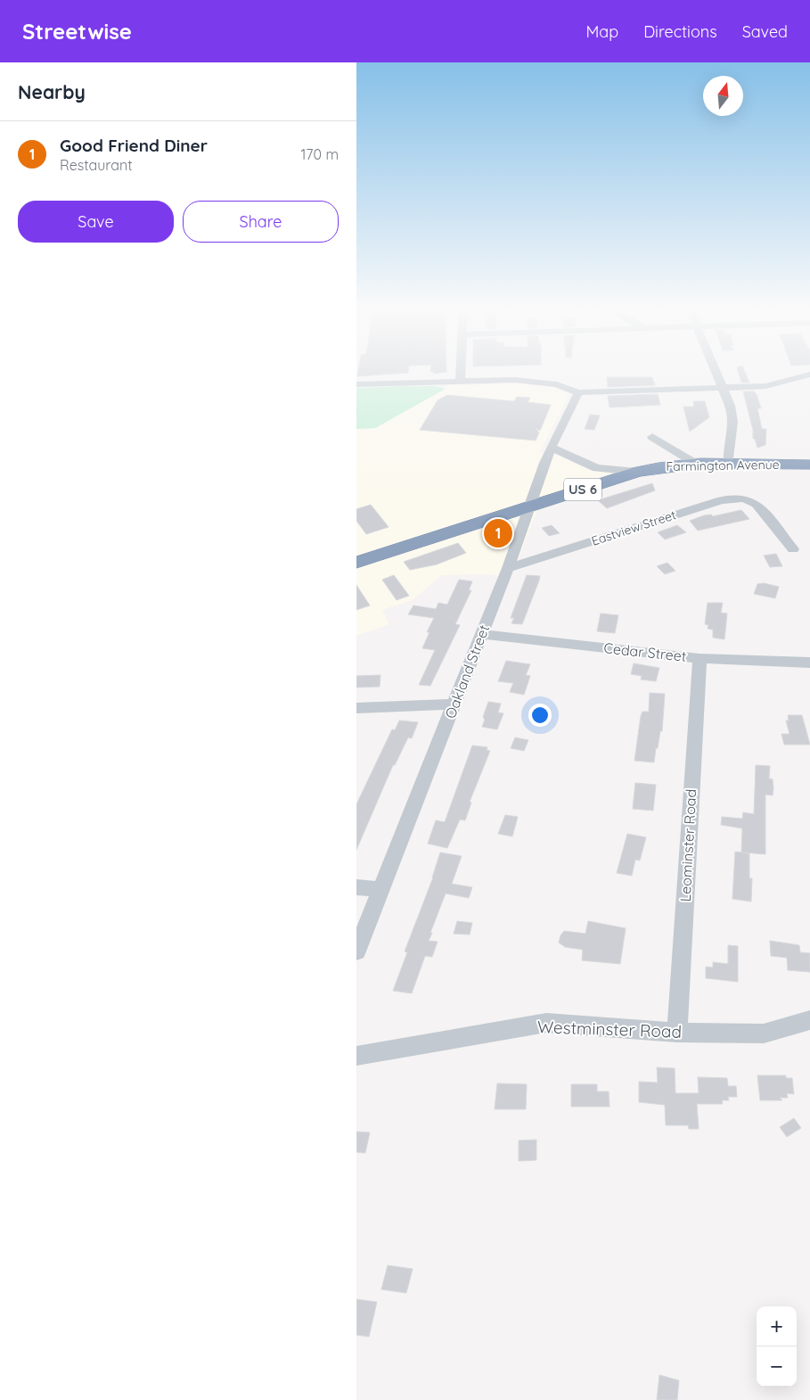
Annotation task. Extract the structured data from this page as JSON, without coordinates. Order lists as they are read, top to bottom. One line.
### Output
{"streets":{"highway":["Farmington Avenue","US 6"],"street":["Eastview Street","Cedar Street","Oakland Street","Leominster Road","Westminster Road"]},"crossings":[["Farmington Avenue","Oakland Street"],["Eastview Street","Oakland Street"],["Cedar Street","Oakland Street"],["Cedar Street","Leominster Road"],["Leominster Road","Westminster Road"]],"north":"top","page":{"header":"Streetwise","nav":["Map","Directions","Saved"],"heading":"Nearby","list":[{"mark":"1","name":"Good Friend Diner","note":"Restaurant","value":"170 m"}],"buttons":["Save","Share"],"pins":"1","map_buttons":["+","−"]}}
